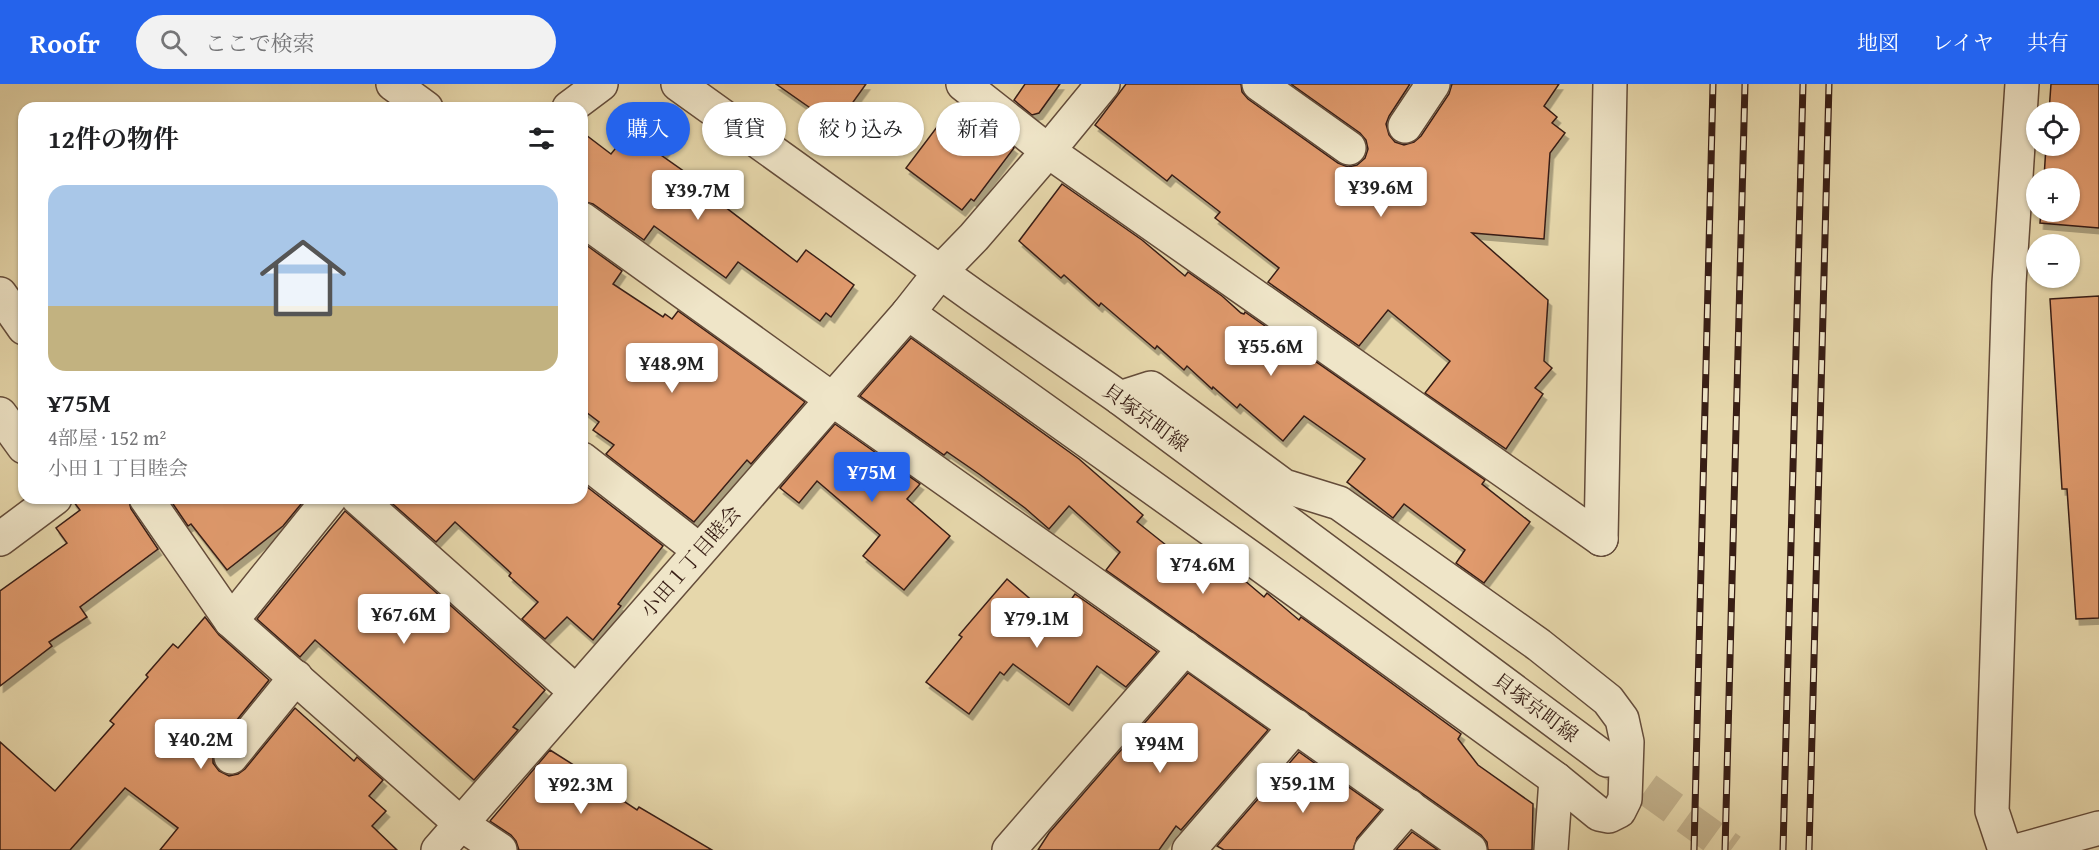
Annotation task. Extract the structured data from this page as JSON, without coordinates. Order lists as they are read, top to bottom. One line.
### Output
{"streets":{"street":["貝塚京町線","小田１丁目睦会"]},"crossings":[["貝塚京町線","小田１丁目睦会"]],"page":{"header":"Roofr","search":"ここで検索","nav":["地図","レイヤ","共有"],"map_buttons":["+","−"],"chip":["購入","賃貸","絞り込み","新着"],"heading":"12件の物件","price":["¥39.6M","¥39.7M","¥55.6M","¥48.9M","¥75M","¥74.6M","¥67.6M","¥79.1M","¥40.2M","¥94M","¥59.1M","¥92.3M"],"list":[{"name":"¥75M","note":"4部屋 · 152 m² · 小田１丁目睦会"}]}}
